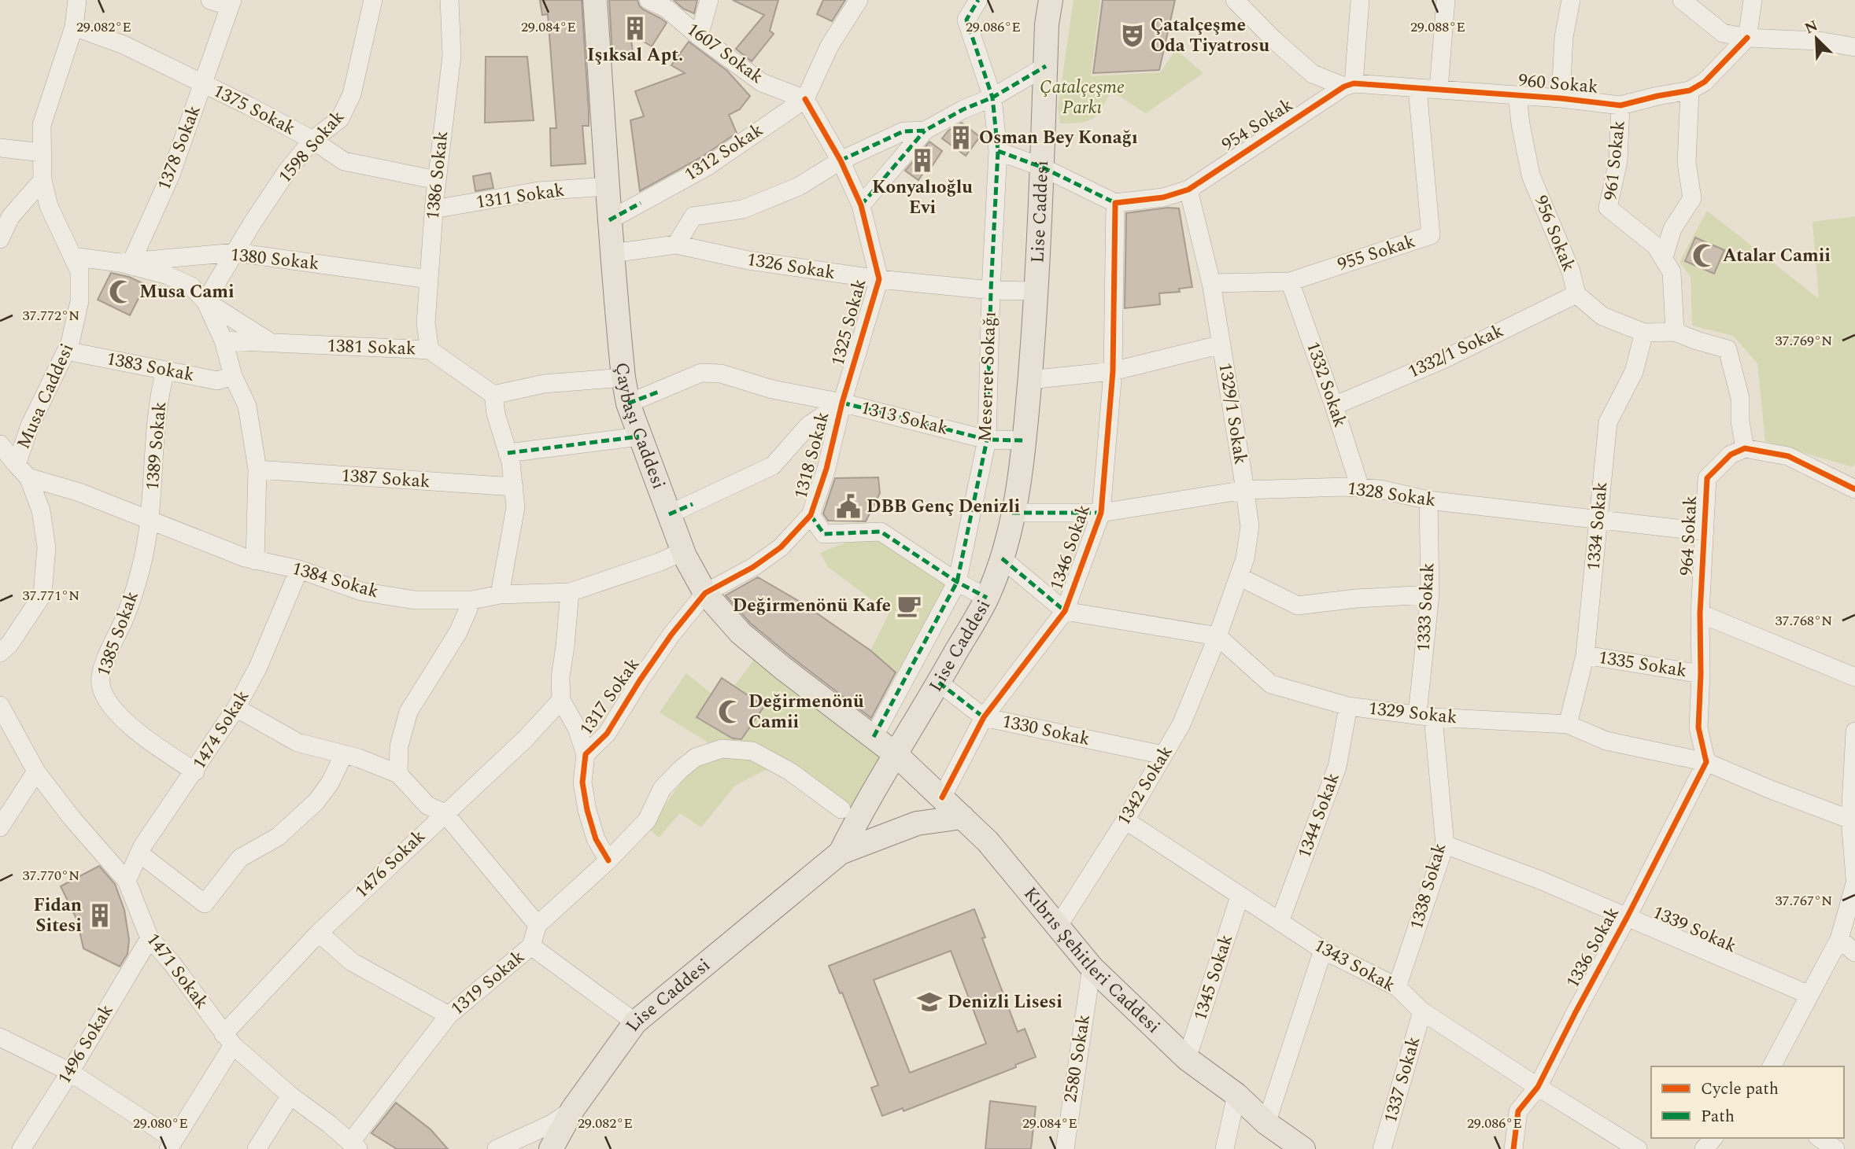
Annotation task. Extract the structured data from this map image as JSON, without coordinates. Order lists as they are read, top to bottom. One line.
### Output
{"streets":{"main road":["Lise Caddesi","Çaybaşı Caddesi","Kıbrıs Şehitleri Caddesi"],"street":["1607 Sokak","960 Sokak","1375 Sokak","954 Sokak","1598 Sokak","1378 Sokak","1312 Sokak","961 Sokak","1386 Sokak","1311 Sokak","956 Sokak","955 Sokak","1380 Sokak","1326 Sokak","1325 Sokak","1381 Sokak","1332/1 Sokak","1383 Sokak","Meserret Sokağı","1332 Sokak","Musa Caddesi","1329/1 Sokak","1313 Sokak","1389 Sokak","1318 Sokak","1387 Sokak","1328 Sokak","1334 Sokak","964 Sokak","1346 Sokak","1384 Sokak","1333 Sokak","1385 Sokak","1335 Sokak","1317 Sokak","1329 Sokak","1474 Sokak","1330 Sokak","1342 Sokak","1344 Sokak","1476 Sokak","1338 Sokak","1339 Sokak","1336 Sokak","1343 Sokak","1471 Sokak","1345 Sokak","1319 Sokak","1496 Sokak","2580 Sokak","1337 Sokak"]},"crossings":[["1607 Sokak","1312 Sokak"],["1607 Sokak","1325 Sokak"],["960 Sokak","954 Sokak"],["960 Sokak","961 Sokak"],["960 Sokak","956 Sokak"],["960 Sokak","955 Sokak"],["1375 Sokak","1598 Sokak"],["1375 Sokak","1378 Sokak"],["1375 Sokak","1386 Sokak"],["1375 Sokak","Musa Caddesi"],["954 Sokak","1329/1 Sokak"],["954 Sokak","1346 Sokak"],["1598 Sokak","1380 Sokak"],["1598 Sokak","1381 Sokak"],["1378 Sokak","1380 Sokak"],["1312 Sokak","1325 Sokak"],["1312 Sokak","Çaybaşı Caddesi"],["1386 Sokak","1311 Sokak"],["1386 Sokak","1380 Sokak"],["1386 Sokak","1381 Sokak"],["1311 Sokak","Çaybaşı Caddesi"],["Lise Caddesi","1326 Sokak"],["Lise Caddesi","1313 Sokak"],["Lise Caddesi","Çaybaşı Caddesi"],["Lise Caddesi","1328 Sokak"],["Lise Caddesi","1330 Sokak"],["Lise Caddesi","Kıbrıs Şehitleri Caddesi"],["956 Sokak","1332/1 Sokak"],["956 Sokak","1334 Sokak"],["955 Sokak","1332 Sokak"],["955 Sokak","1329/1 Sokak"],["1380 Sokak","1381 Sokak"],["1380 Sokak","Musa Caddesi"],["1326 Sokak","1325 Sokak"],["1326 Sokak","Meserret Sokağı"],["1326 Sokak","Çaybaşı Caddesi"],["1325 Sokak","1313 Sokak"],["1325 Sokak","1318 Sokak"],["1332/1 Sokak","1332 Sokak"],["1383 Sokak","Musa Caddesi"],["1383 Sokak","1389 Sokak"],["Meserret Sokağı","1313 Sokak"],["Meserret Sokağı","Çaybaşı Caddesi"],["1332 Sokak","1328 Sokak"],["Musa Caddesi","1384 Sokak"],["1329/1 Sokak","1328 Sokak"],["1329/1 Sokak","1329 Sokak"],["1329/1 Sokak","1342 Sokak"],["1313 Sokak","Çaybaşı Caddesi"],["1313 Sokak","1318 Sokak"],["Çaybaşı Caddesi","1318 Sokak"],["Çaybaşı Caddesi","1384 Sokak"],["Çaybaşı Caddesi","1317 Sokak"],["Çaybaşı Caddesi","Kıbrıs Şehitleri Caddesi"],["1389 Sokak","1384 Sokak"],["1389 Sokak","1385 Sokak"],["1318 Sokak","1317 Sokak"],["1328 Sokak","1334 Sokak"],["1328 Sokak","964 Sokak"],["1328 Sokak","1346 Sokak"],["1328 Sokak","1333 Sokak"],["1334 Sokak","1335 Sokak"],["1334 Sokak","1329 Sokak"],["964 Sokak","1335 Sokak"],["964 Sokak","1329 Sokak"],["964 Sokak","1336 Sokak"],["1346 Sokak","1330 Sokak"],["1346 Sokak","Kıbrıs Şehitleri Caddesi"],["1384 Sokak","1385 Sokak"],["1384 Sokak","1474 Sokak"],["1333 Sokak","1329 Sokak"],["1333 Sokak","1338 Sokak"],["1385 Sokak","1474 Sokak"],["1329 Sokak","1342 Sokak"],["1329 Sokak","1344 Sokak"],["1329 Sokak","1338 Sokak"],["1329 Sokak","1336 Sokak"],["1474 Sokak","1471 Sokak"],["1330 Sokak","1342 Sokak"],["1342 Sokak","Kıbrıs Şehitleri Caddesi"],["1342 Sokak","1343 Sokak"],["1344 Sokak","1343 Sokak"],["1476 Sokak","1471 Sokak"],["1338 Sokak","1339 Sokak"],["1338 Sokak","1343 Sokak"],["1339 Sokak","1336 Sokak"],["1336 Sokak","1343 Sokak"],["Kıbrıs Şehitleri Caddesi","1345 Sokak"],["Kıbrıs Şehitleri Caddesi","2580 Sokak"],["1343 Sokak","1345 Sokak"],["1343 Sokak","1337 Sokak"],["1471 Sokak","1319 Sokak"],["1471 Sokak","1496 Sokak"]],"parks":["Çatalçeşme Parkı"],"places":{"building":["Işıksal Apt.","Osman Bey Konağı","Konyalıoğlu Evi","Fidan Sitesi"],"theatre":["Çatalçeşme Oda Tiyatrosu"],"mosque":["Atalar Camii","Musa Cami","Değirmenönü Camii"],"public building":["DBB Genç Denizli"],"cafe":["Değirmenönü Kafe"],"school or university":["Denizli Lisesi"]},"legend":["Cycle path","Path"],"north":"top left","coordinates":["29.088°E","29.082°E","29.084°E","29.086°E","37.772°N","37.769°N","37.771°N","37.768°N","37.770°N","37.767°N","29.080°E"]}
